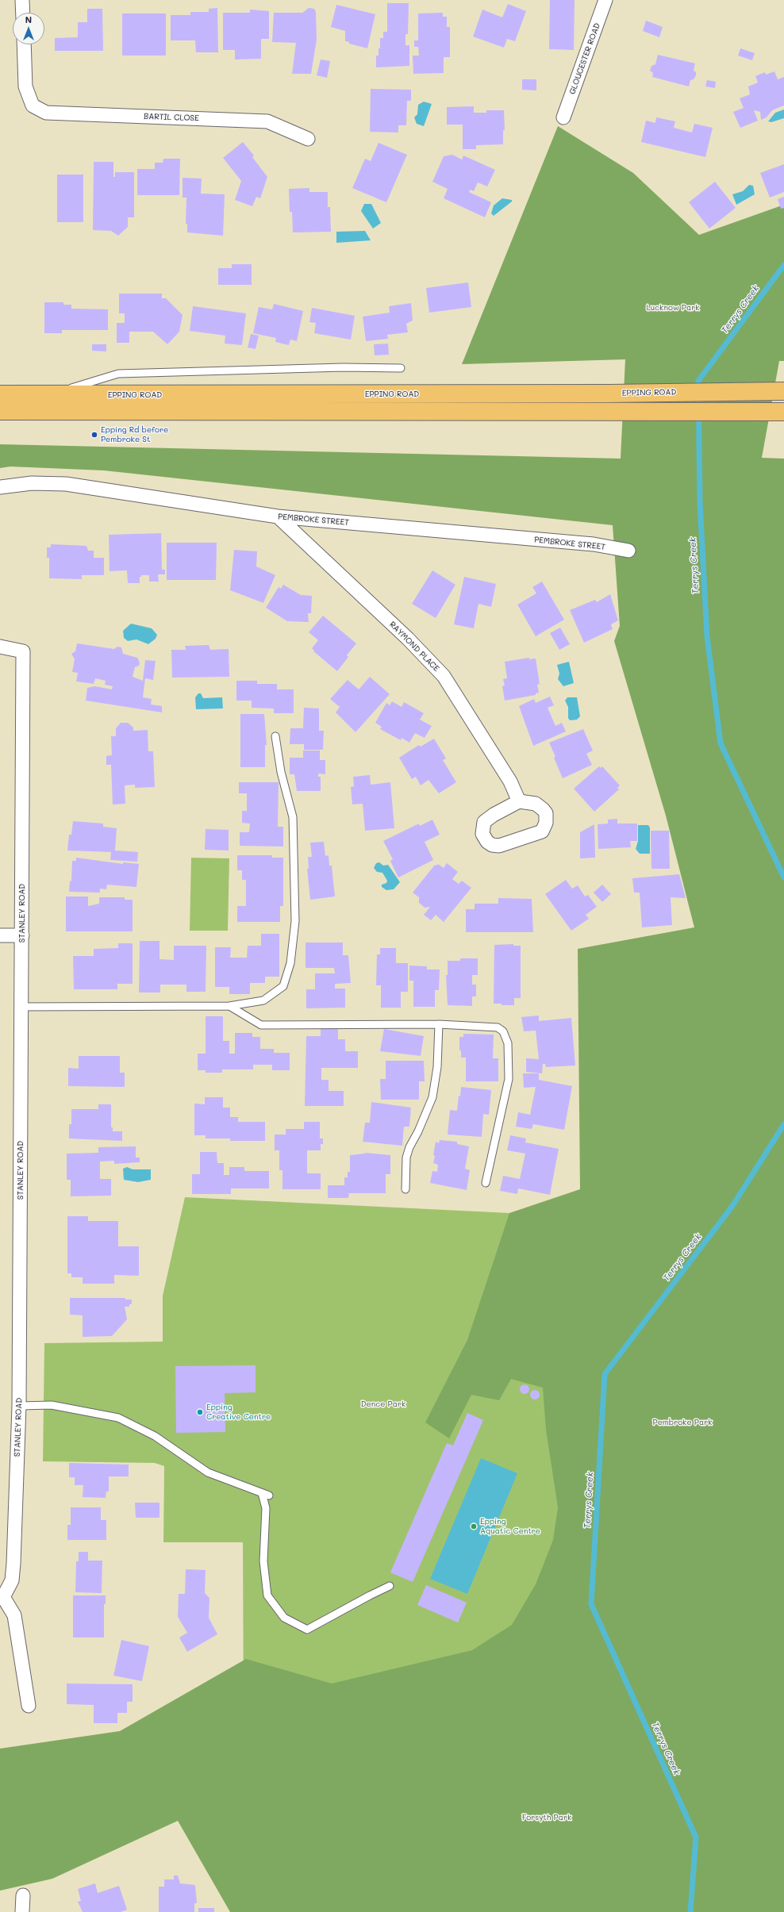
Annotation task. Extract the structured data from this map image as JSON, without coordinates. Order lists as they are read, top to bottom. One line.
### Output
{"streets":{"main road":["EPPING ROAD"],"street":["GLOUCESTER ROAD","BARTIL CLOSE","PEMBROKE STREET","RAYMOND PLACE","STANLEY ROAD"]},"crossings":[["PEMBROKE STREET","RAYMOND PLACE"]],"water":["Terrys Creek"],"parks":["Lucknow Park","Dence Park","Pembroke Park","Forsyth Park"],"places":["Epping Rd before Pembroke St","Epping Creative Centre","Epping Aquatic Centre"],"north":"top"}
